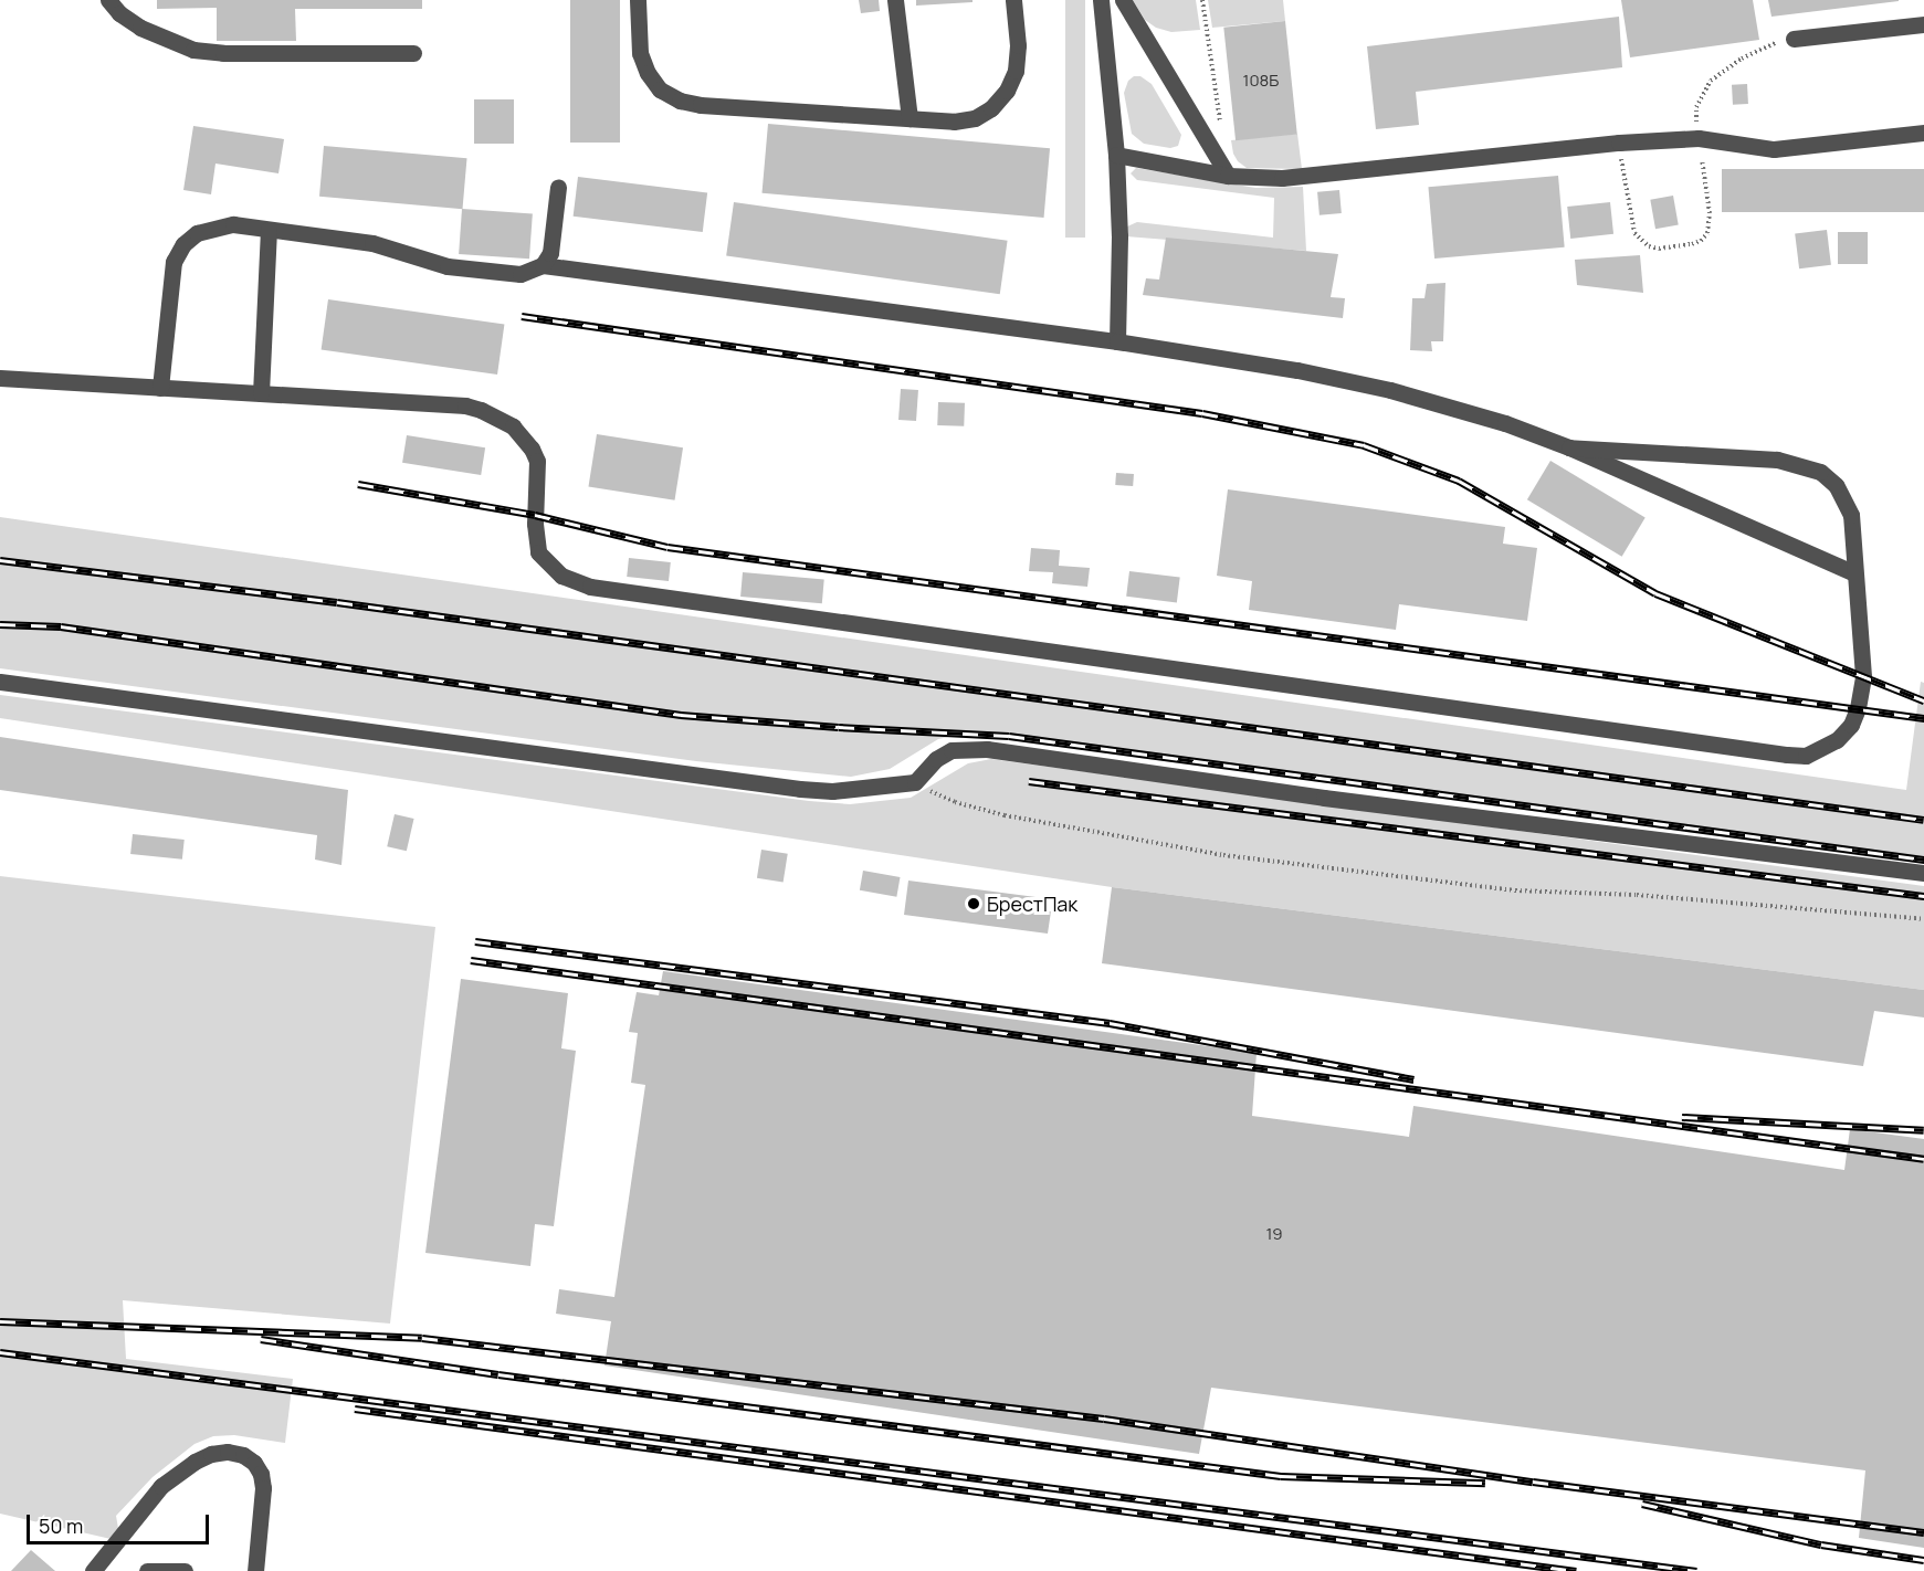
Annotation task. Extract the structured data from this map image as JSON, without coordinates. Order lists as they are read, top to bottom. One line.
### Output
{"places":["БрестПак"],"house_numbers":["108Б","19"],"scale_bar":"50 m"}
